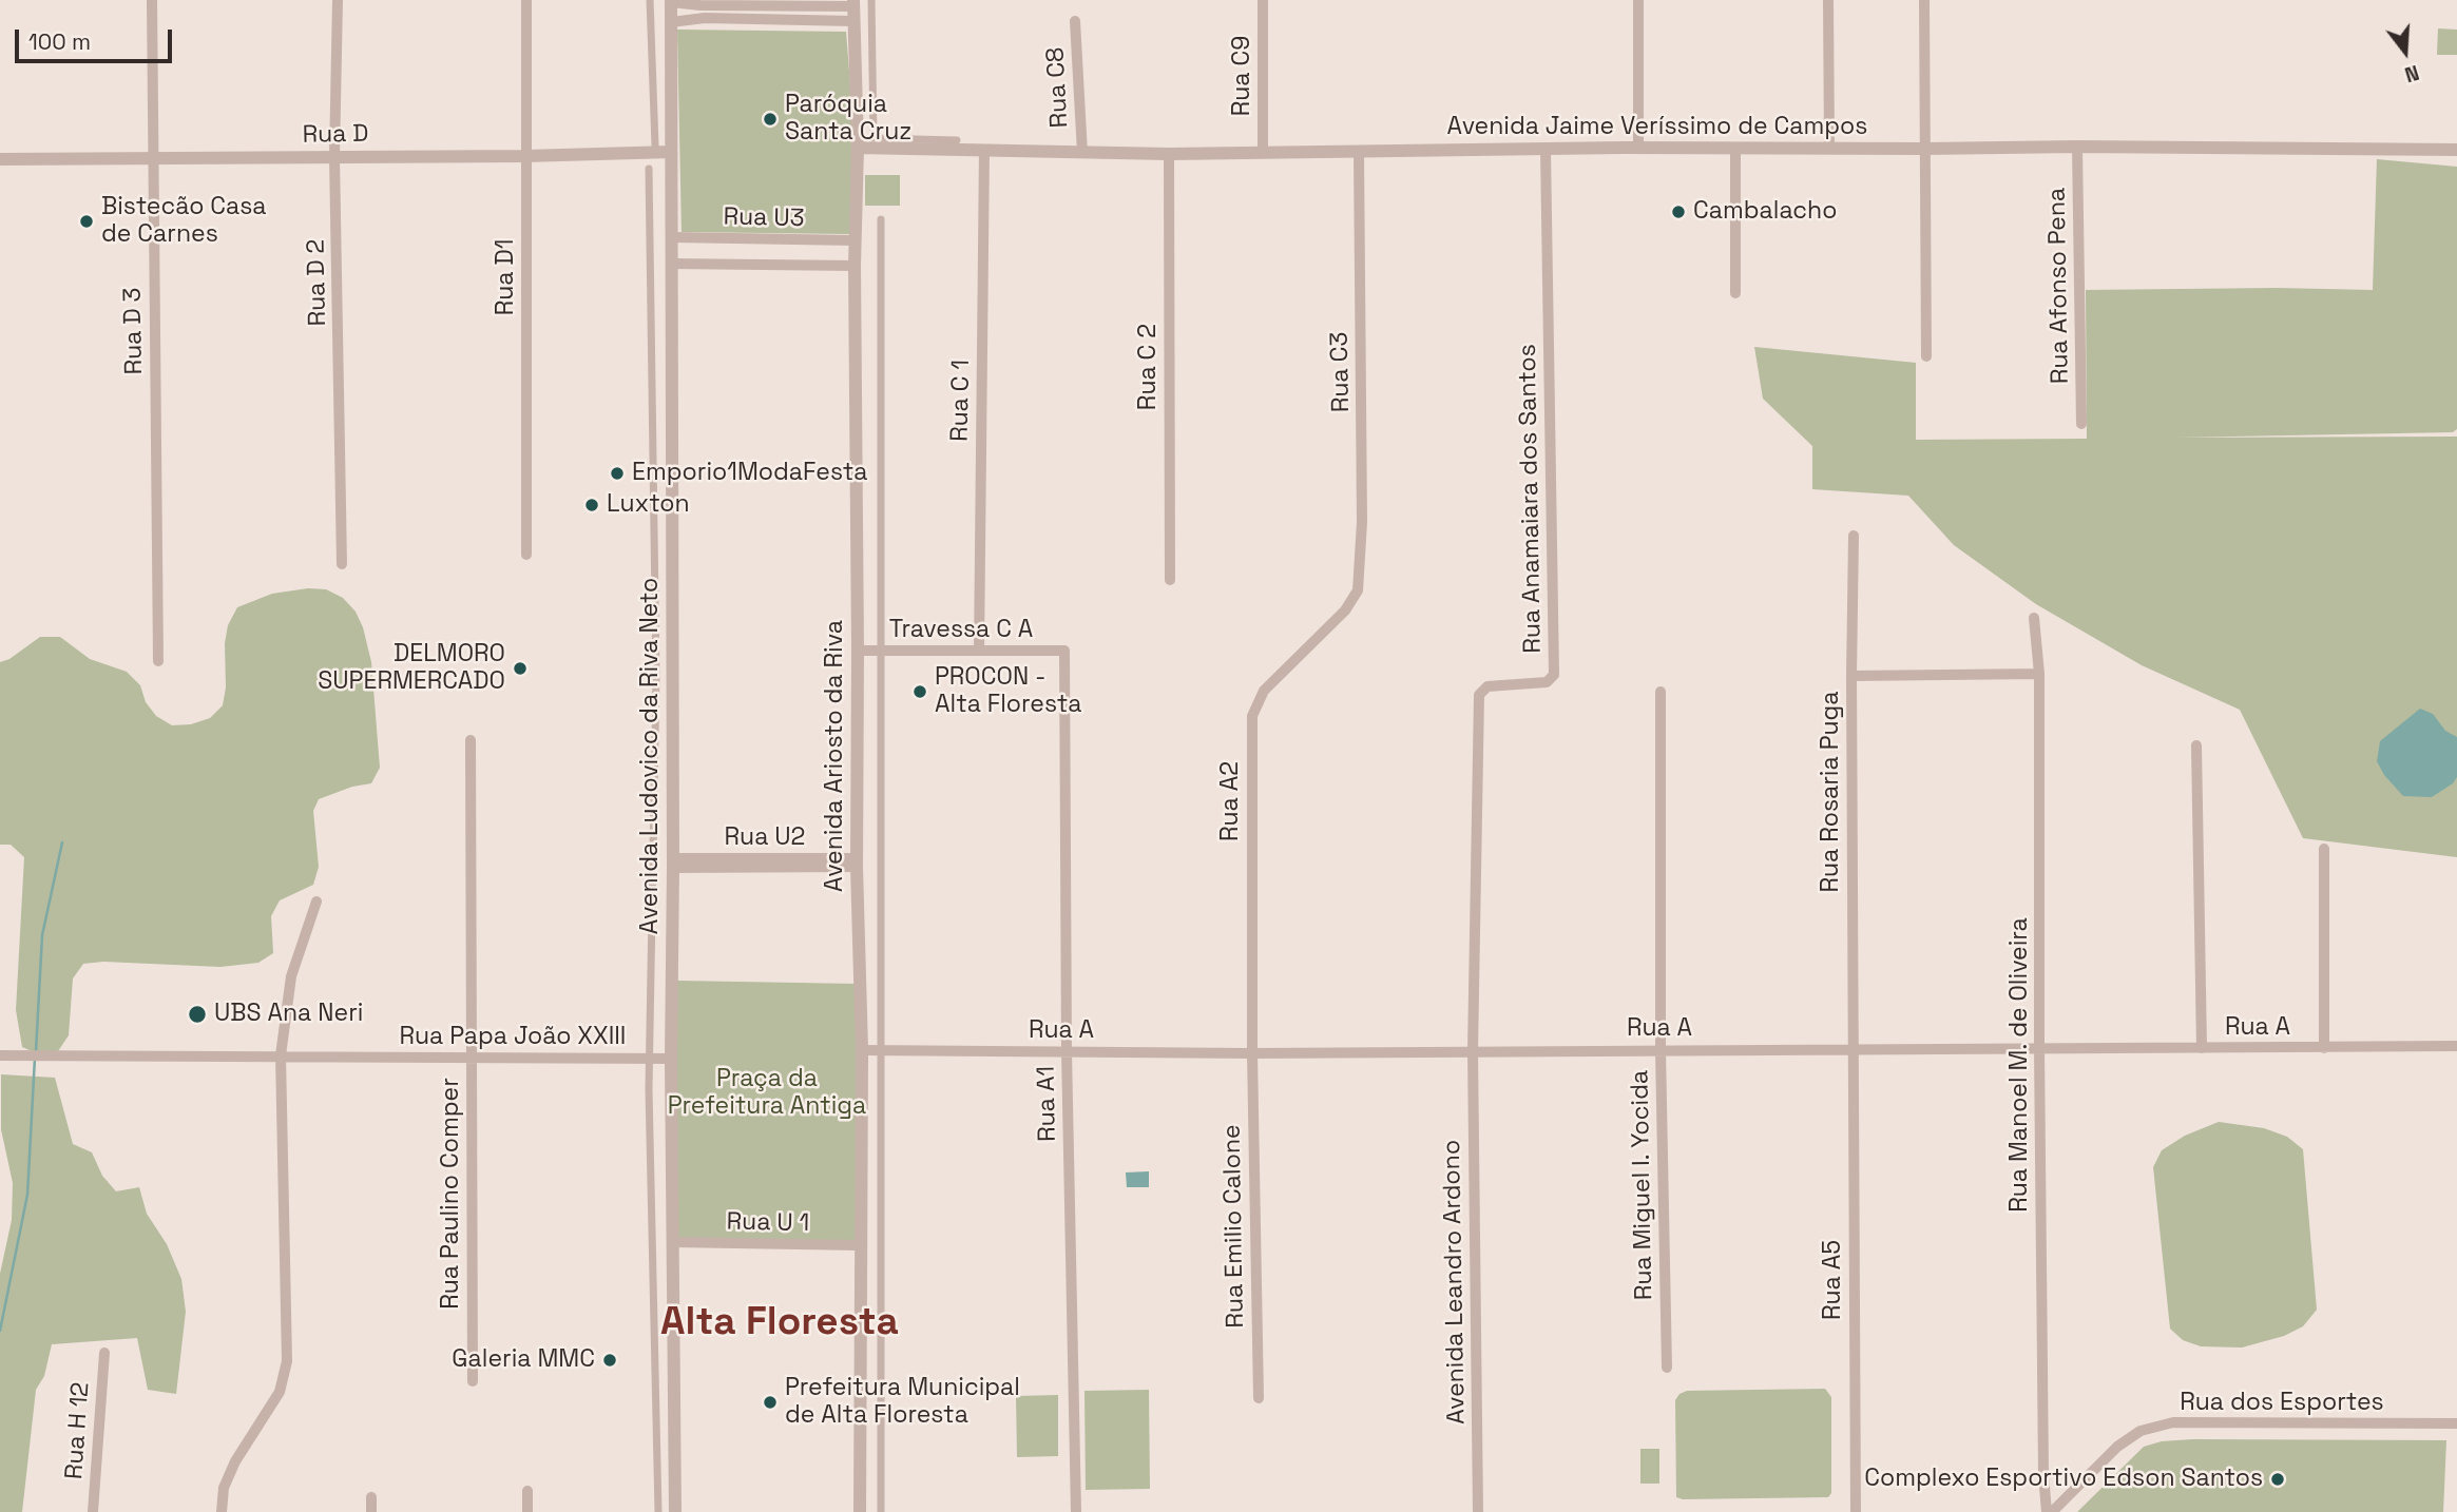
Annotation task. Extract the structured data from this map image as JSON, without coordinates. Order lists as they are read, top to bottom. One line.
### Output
{"streets":{"street":["Rua C9","Rua C8","Avenida Jaime Veríssimo de Campos","Rua D","Rua U3","Rua D1","Rua D 2","Rua Afonso Pena","Rua D 3","Rua C 2","Rua C3","Rua C 1","Rua Anamaiara dos Santos","Travessa C A","Avenida Ludovico da Riva Neto","Avenida Ariosto da Riva","Rua Rosaria Puga","Rua A2","Rua U2","Rua A","Rua Papa João XXIII","Rua Manoel M. de Oliveira","Rua A1","Rua Miguel I. Yocida","Rua Paulino Comper","Rua U 1","Rua Emilio Calone","Rua A5","Avenida Leandro Ardono","Rua dos Esportes","Rua H 12"]},"crossings":[["Rua C9","Avenida Jaime Veríssimo de Campos"],["Rua C8","Avenida Jaime Veríssimo de Campos"],["Avenida Jaime Veríssimo de Campos","Rua Afonso Pena"],["Avenida Jaime Veríssimo de Campos","Rua C 2"],["Avenida Jaime Veríssimo de Campos","Rua C3"],["Avenida Jaime Veríssimo de Campos","Rua C 1"],["Avenida Jaime Veríssimo de Campos","Rua Anamaiara dos Santos"],["Avenida Jaime Veríssimo de Campos","Avenida Ariosto da Riva"],["Rua D","Rua D1"],["Rua D","Rua D 2"],["Rua D","Rua D 3"],["Rua D","Avenida Ludovico da Riva Neto"],["Rua U3","Avenida Ludovico da Riva Neto"],["Rua U3","Avenida Ariosto da Riva"],["Rua C3","Rua A2"],["Rua C 1","Travessa C A"],["Rua Anamaiara dos Santos","Rua A"],["Rua Anamaiara dos Santos","Avenida Leandro Ardono"],["Travessa C A","Avenida Ariosto da Riva"],["Travessa C A","Rua A1"],["Avenida Ludovico da Riva Neto","Rua U2"],["Avenida Ludovico da Riva Neto","Rua Papa João XXIII"],["Avenida Ludovico da Riva Neto","Rua U 1"],["Avenida Ariosto da Riva","Rua U2"],["Avenida Ariosto da Riva","Rua A"],["Avenida Ariosto da Riva","Rua U 1"],["Rua Rosaria Puga","Rua A"],["Rua Rosaria Puga","Rua A5"],["Rua A2","Rua A"],["Rua A2","Rua Emilio Calone"],["Rua A","Rua Manoel M. de Oliveira"],["Rua A","Rua A1"],["Rua A","Rua Miguel I. Yocida"],["Rua A","Rua Emilio Calone"],["Rua A","Rua A5"],["Rua A","Avenida Leandro Ardono"],["Rua Papa João XXIII","Rua Paulino Comper"],["Rua Manoel M. de Oliveira","Rua dos Esportes"]],"districts":["Alta Floresta"],"parks":["Praça da Prefeitura Antiga"],"places":["Paróquia Santa Cruz","Cambalacho","Bistecão Casa de Carnes","Emporio1ModaFesta","Luxton","DELMORO SUPERMERCADO","PROCON - Alta Floresta","UBS Ana Neri","Galeria MMC","Prefeitura Municipal de Alta Floresta","Complexo Esportivo Edson Santos"],"scale_bar":"100 m","north":"bottom"}
